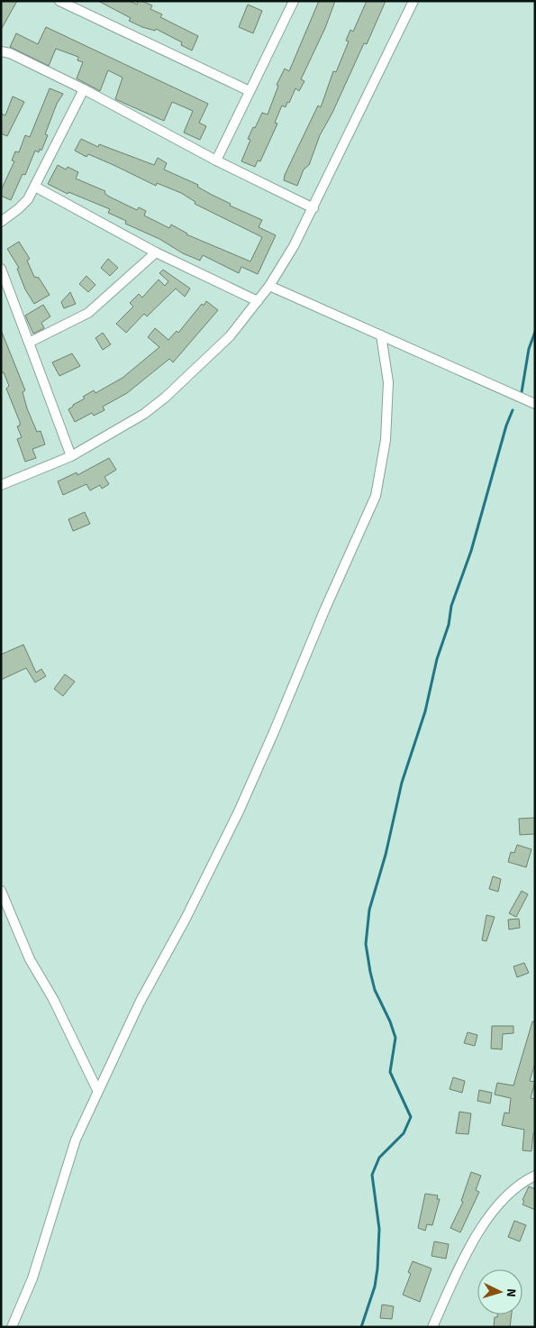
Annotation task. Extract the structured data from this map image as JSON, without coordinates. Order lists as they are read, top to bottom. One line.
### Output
{"north":"right"}
